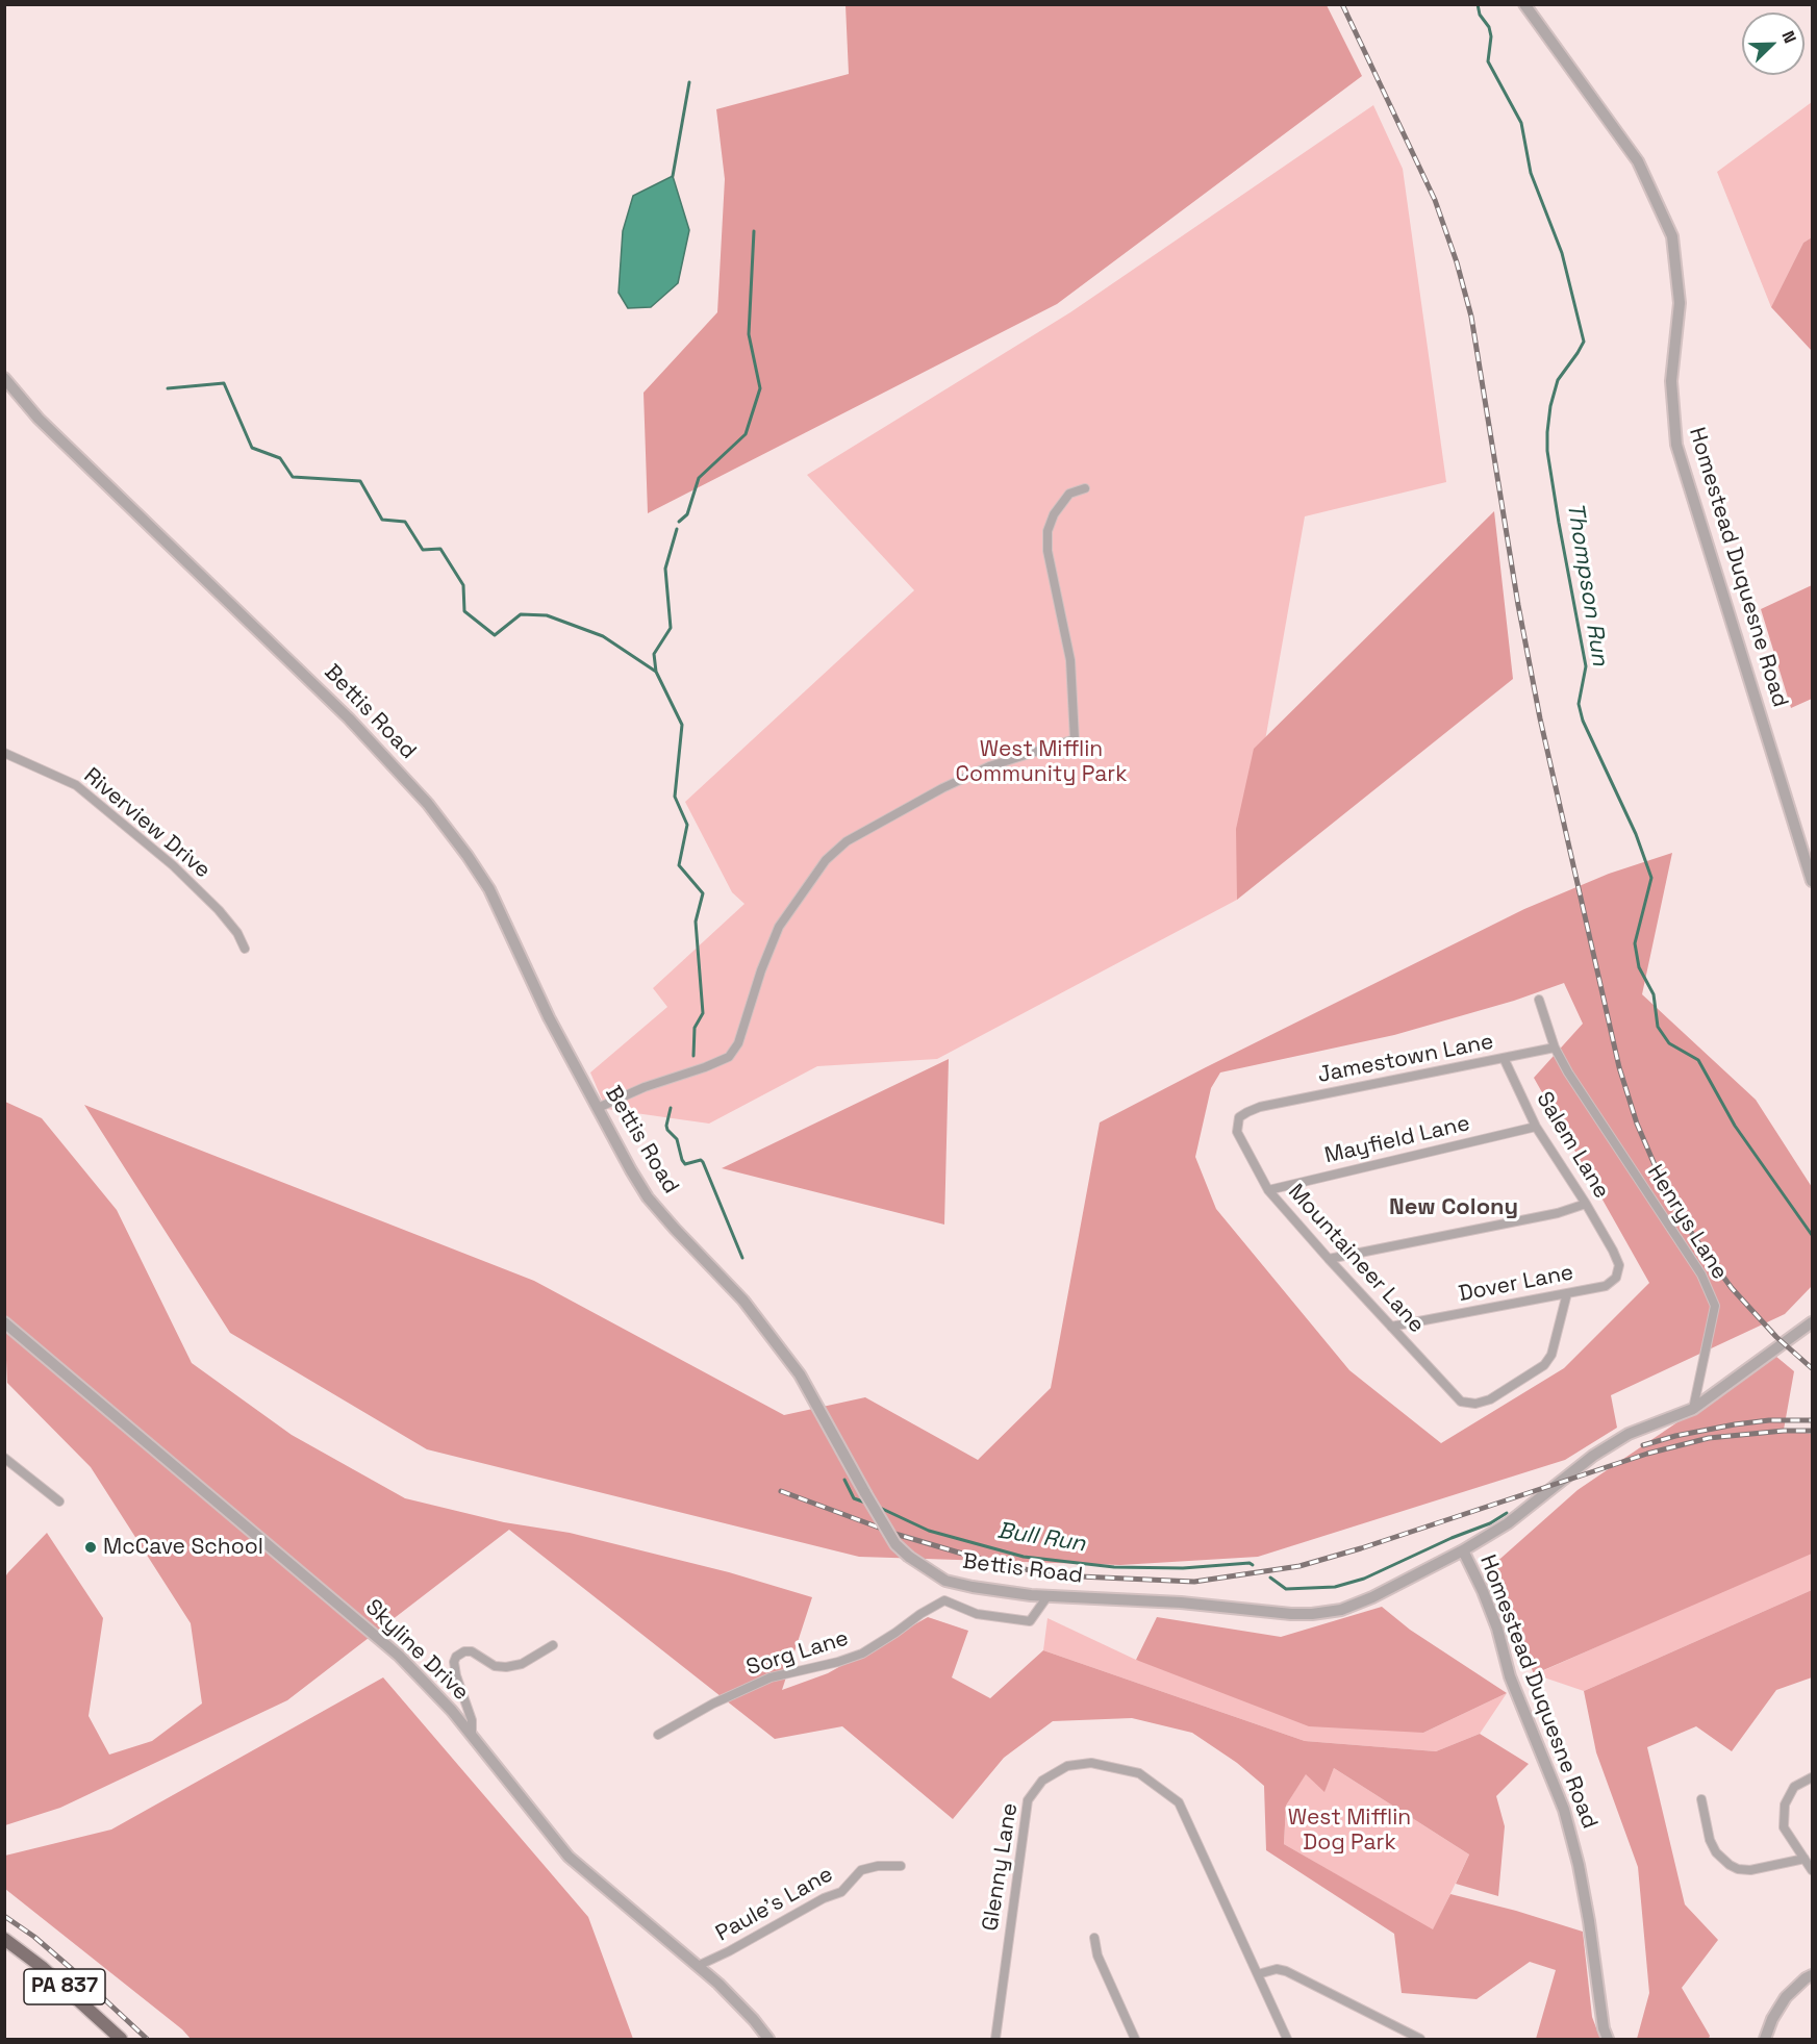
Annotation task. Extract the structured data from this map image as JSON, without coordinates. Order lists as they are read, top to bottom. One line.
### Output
{"streets":{"main road":["PA 837"],"street":["Homestead Duquesne Road","Bettis Road","Riverview Drive","Jamestown Lane","Mayfield Lane","Salem Lane","Henrys Lane","Mountaineer Lane","Dover Lane","Skyline Drive","Sorg Lane","Glenny Lane","Paule's Lane"]},"crossings":[["Homestead Duquesne Road","Bettis Road"],["Homestead Duquesne Road","Henrys Lane"],["Bettis Road","Sorg Lane"],["Jamestown Lane","Salem Lane"],["Jamestown Lane","Henrys Lane"],["Jamestown Lane","Mountaineer Lane"],["Mayfield Lane","Salem Lane"],["Mayfield Lane","Mountaineer Lane"],["Salem Lane","Dover Lane"],["Mountaineer Lane","Dover Lane"],["Skyline Drive","Paule's Lane"]],"districts":["New Colony"],"water":["Thompson Run","Bull Run"],"parks":["West Mifflin Community Park","West Mifflin Dog Park"],"places":["McCave School"],"north":"top right"}
